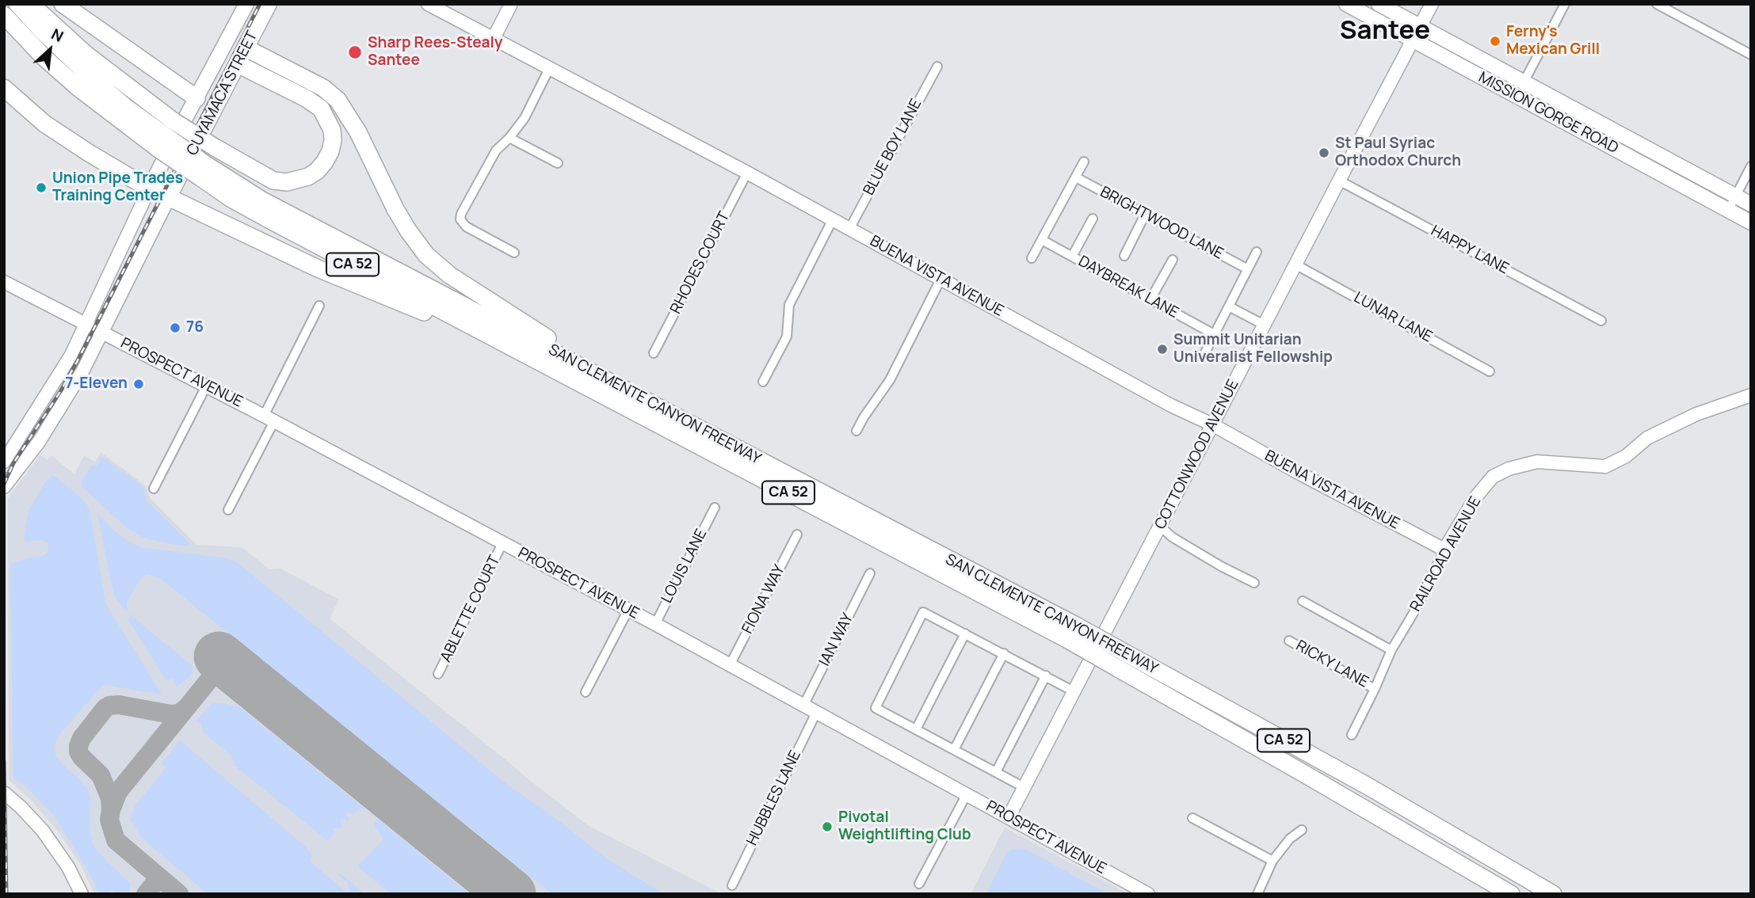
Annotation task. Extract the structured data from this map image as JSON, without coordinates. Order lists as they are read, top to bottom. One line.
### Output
{"streets":{"highway":["CA 52","SAN CLEMENTE CANYON FREEWAY"],"main road":["CUYAMACA STREET","MISSION GORGE ROAD"],"street":["BLUE BOY LANE","BRIGHTWOOD LANE","HAPPY LANE","RHODES COURT","BUENA VISTA AVENUE","DAYBREAK LANE","LUNAR LANE","PROSPECT AVENUE","COTTONWOOD AVENUE","RAILROAD AVENUE","LOUIS LANE","FIONA WAY","ABLETTE COURT","IAN WAY","RICKY LANE","HUBBLES LANE"]},"crossings":[["CUYAMACA STREET","PROSPECT AVENUE"],["MISSION GORGE ROAD","COTTONWOOD AVENUE"],["BLUE BOY LANE","BUENA VISTA AVENUE"],["HAPPY LANE","COTTONWOOD AVENUE"],["RHODES COURT","BUENA VISTA AVENUE"],["BUENA VISTA AVENUE","COTTONWOOD AVENUE"],["BUENA VISTA AVENUE","RAILROAD AVENUE"],["LUNAR LANE","COTTONWOOD AVENUE"],["PROSPECT AVENUE","COTTONWOOD AVENUE"],["PROSPECT AVENUE","LOUIS LANE"],["PROSPECT AVENUE","FIONA WAY"],["PROSPECT AVENUE","ABLETTE COURT"],["PROSPECT AVENUE","IAN WAY"],["PROSPECT AVENUE","HUBBLES LANE"],["RAILROAD AVENUE","RICKY LANE"]],"districts":["Santee"],"places":["Ferny's Mexican Grill","Sharp Rees-Stealy Santee","St Paul Syriac Orthodox Church","Union Pipe Trades Training Center","76","Summit Unitarian Univeralist Fellowship","7-Eleven","Pivotal Weightlifting Club"],"north":"top right"}
